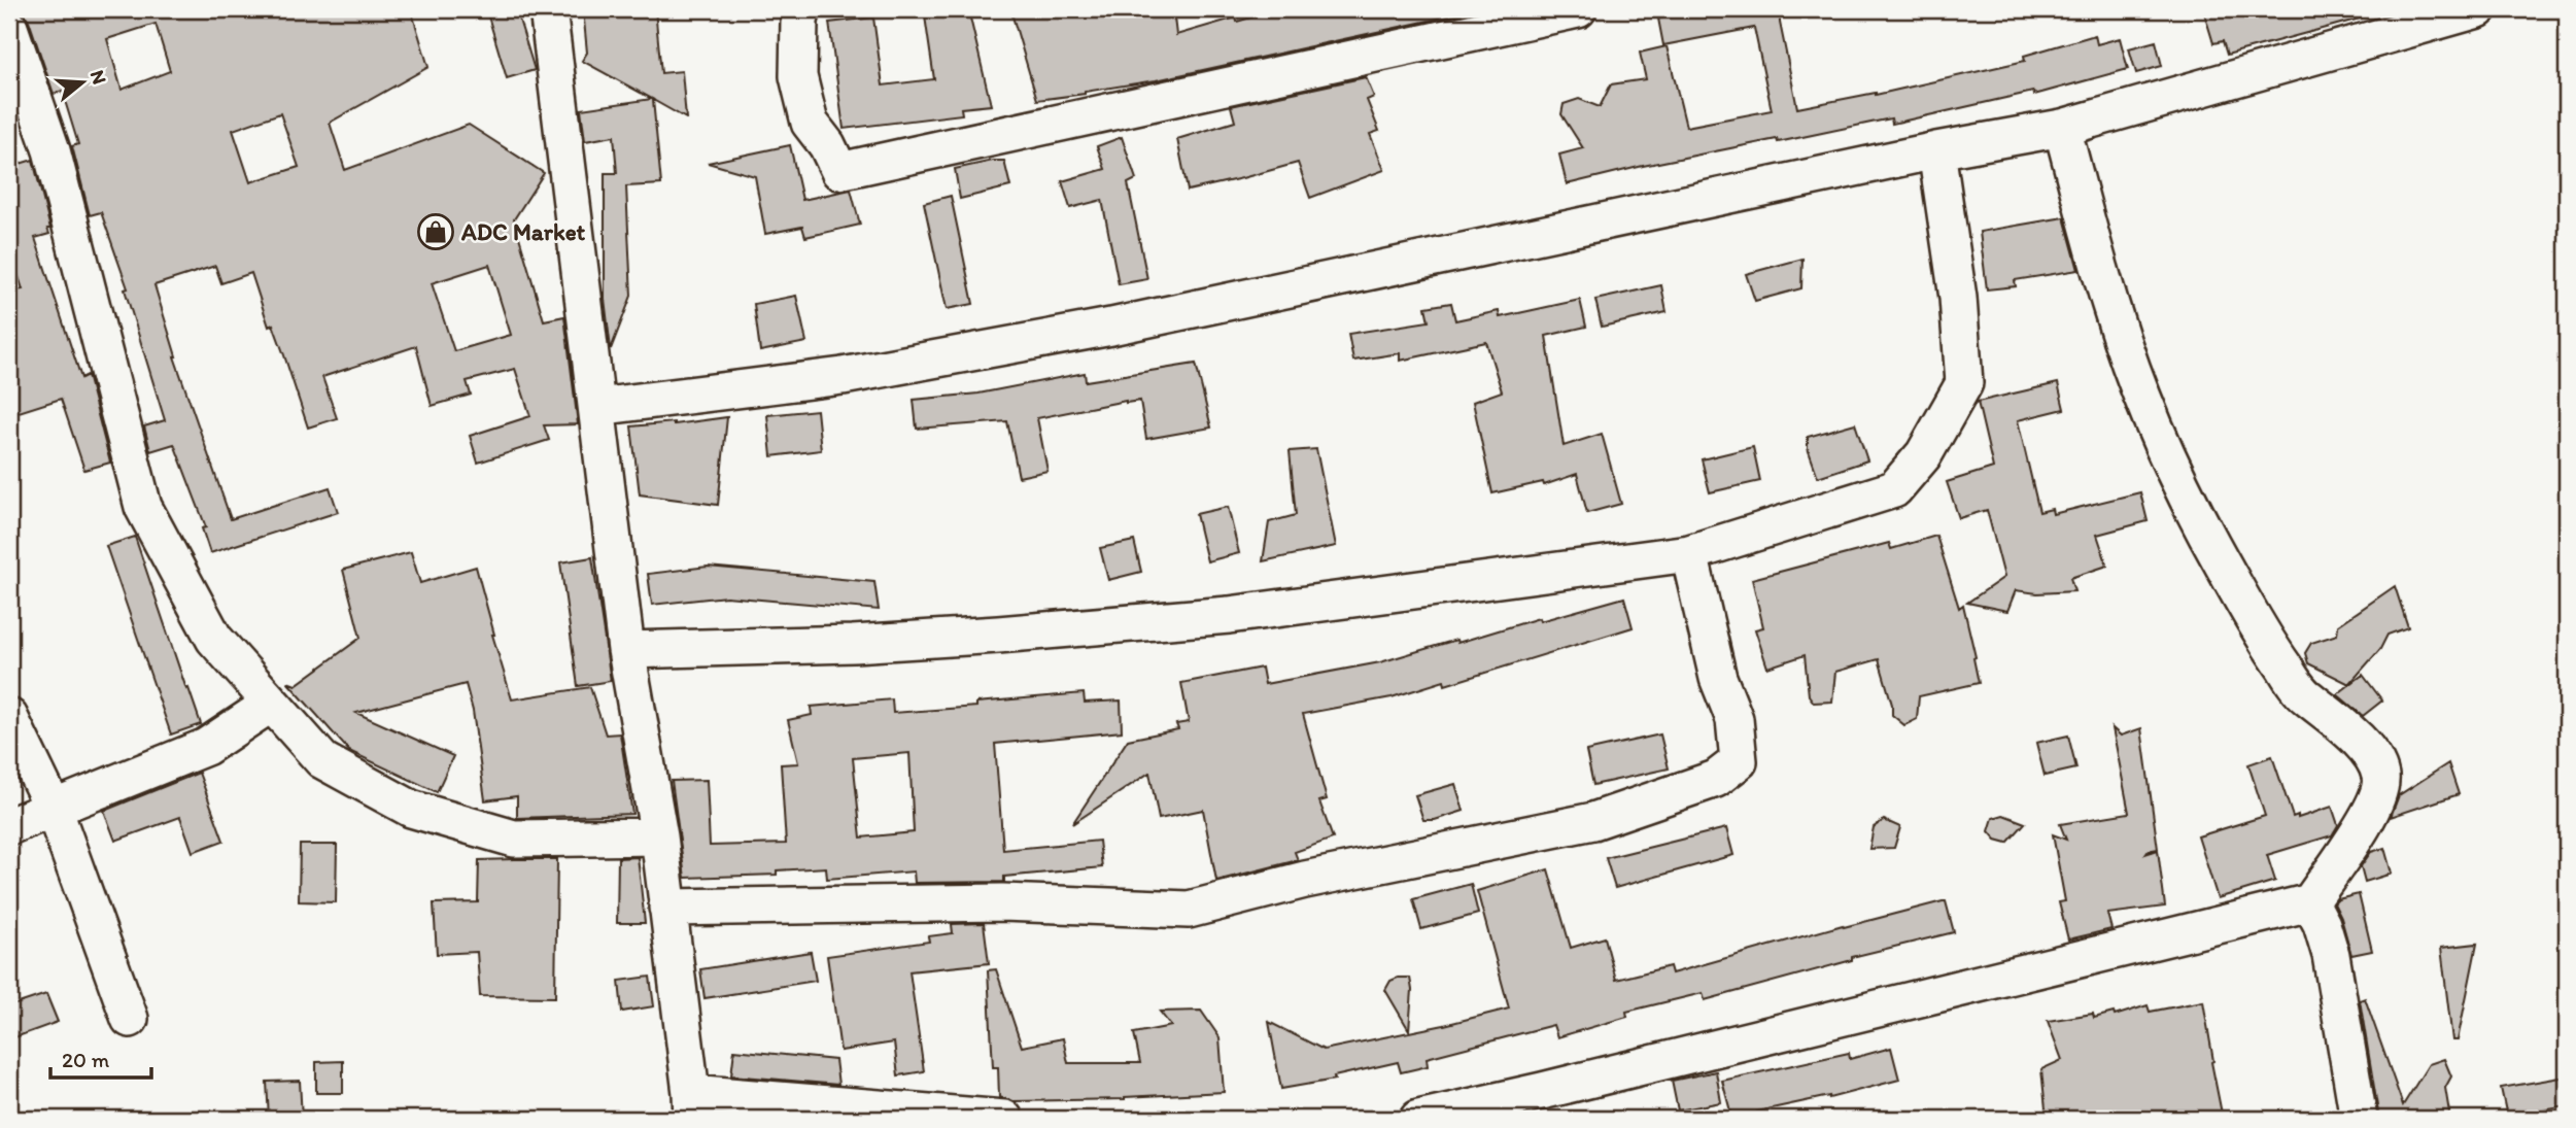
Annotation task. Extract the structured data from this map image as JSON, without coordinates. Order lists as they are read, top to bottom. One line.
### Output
{"places":{"shop":["ADC Market"]},"scale_bar":"20 m","north":"right"}
